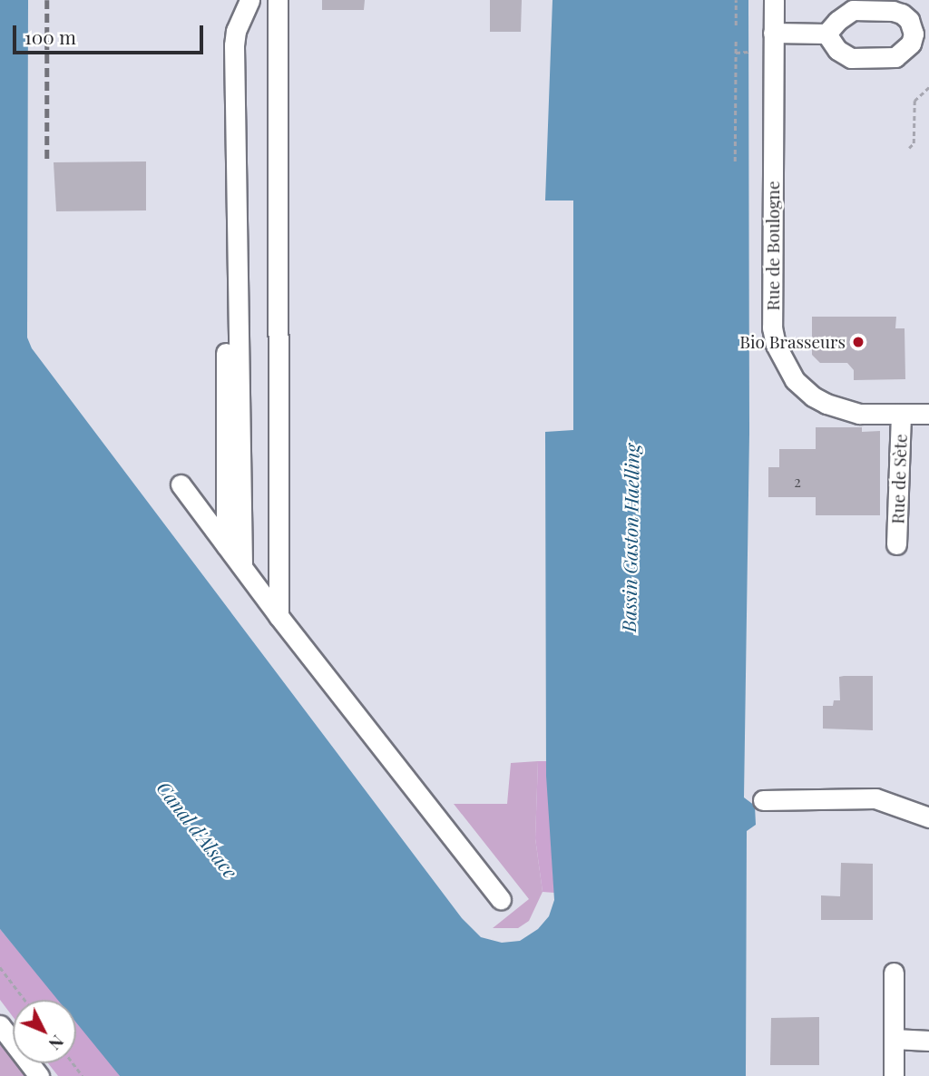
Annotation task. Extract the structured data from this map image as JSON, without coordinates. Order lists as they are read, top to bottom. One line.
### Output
{"streets":{"street":["Rue de Boulogne","Rue de Sète"]},"crossings":[["Rue de Boulogne","Rue de Sète"]],"water":["Bassin Gaston Haelling","Canal d'Alsace"],"places":["Bio Brasseurs"],"house_numbers":["2"],"scale_bar":"100 m","north":"bottom right"}
